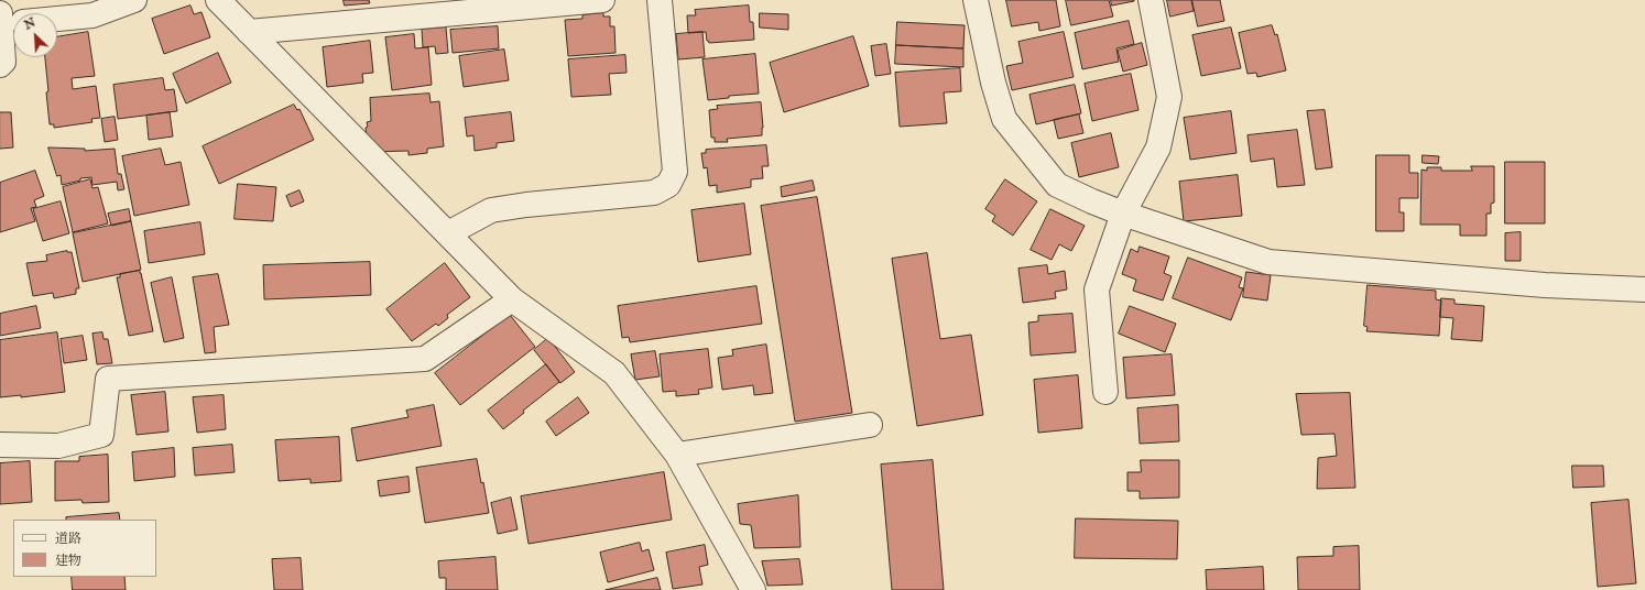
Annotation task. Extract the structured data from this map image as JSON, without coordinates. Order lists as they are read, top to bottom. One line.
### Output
{"legend":["道路","建物"],"north":"top left"}
